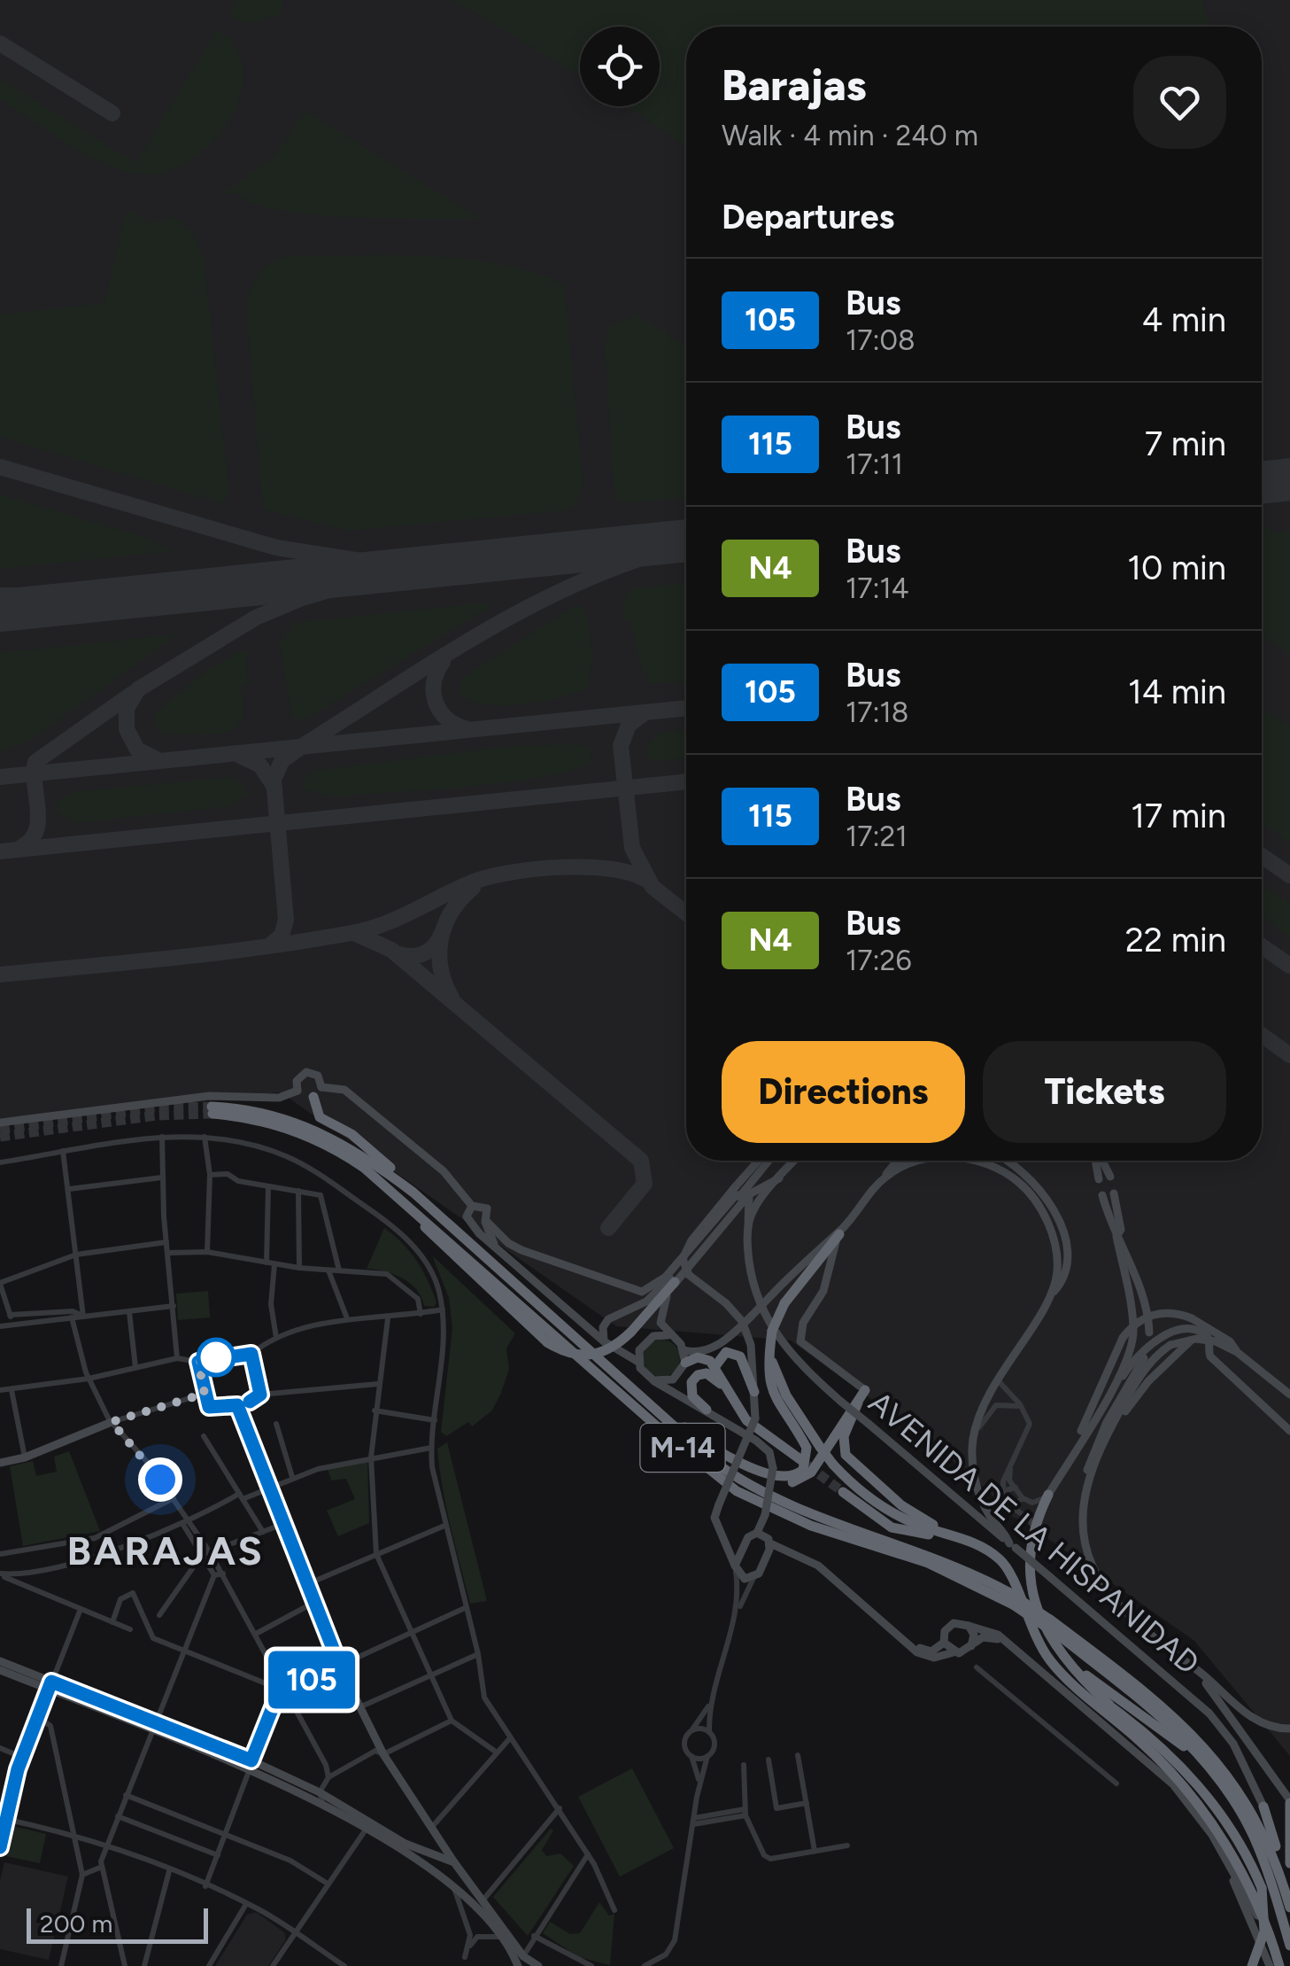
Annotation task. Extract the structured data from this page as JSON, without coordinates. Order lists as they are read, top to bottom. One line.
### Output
{"streets":{"highway":["M-14"],"street":["AVENIDA DE LA HISPANIDAD"]},"districts":["BARAJAS"],"lines":["bus line 105"],"scale_bar":"200 m","page":{"on_map":"105","heading":[["Barajas","Walk · 4 min · 240 m"],"Departures"],"list":[{"mark":"105","name":"Bus","note":"17:08","value":"4 min"},{"mark":"115","name":"Bus","note":"17:11","value":"7 min"},{"mark":"N4","name":"Bus","note":"17:14","value":"10 min"},{"mark":"105","name":"Bus","note":"17:18","value":"14 min"},{"mark":"115","name":"Bus","note":"17:21","value":"17 min"},{"mark":"N4","name":"Bus","note":"17:26","value":"22 min"}],"buttons":["Directions","Tickets"],"scale":"200 m"}}
